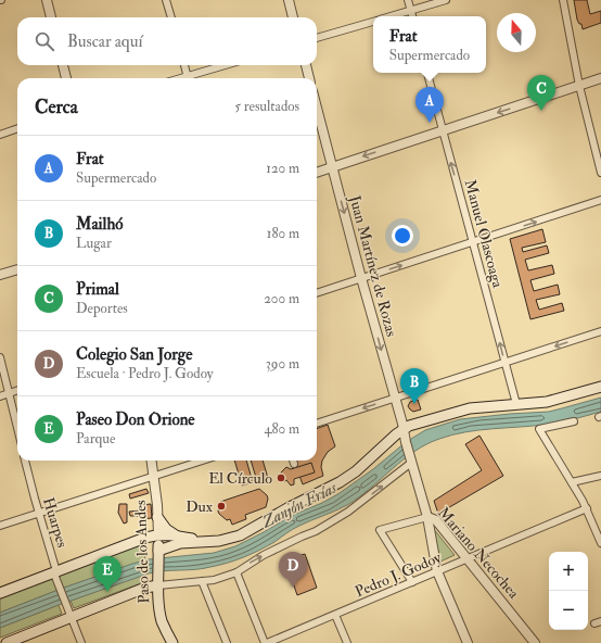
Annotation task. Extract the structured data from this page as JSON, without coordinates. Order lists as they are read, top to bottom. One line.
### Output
{"streets":{"main road":["Paso de los Andes"],"street":["Manuel Olascoaga","Juan Martínez de Rozas","Huarpes","Mariano Necochea","Pedro J. Godoy"]},"crossings":[["Juan Martínez de Rozas","Mariano Necochea"],["Mariano Necochea","Pedro J. Godoy"]],"one_way":["Manuel Olascoaga","Juan Martínez de Rozas"],"water":["Zanjón Frías"],"places":["El Círculo","Dux"],"north":"top","page":{"popup":["Frat","Supermercado"],"search":"Buscar aquí","pins":["C","A","B","D","E"],"heading":["Cerca","5 resultados"],"list":[{"mark":"A","name":"Frat","note":"Supermercado","value":"120 m"},{"mark":"B","name":"Mailhó","note":"Lugar","value":"180 m"},{"mark":"C","name":"Primal","note":"Deportes","value":"200 m"},{"mark":"D","name":"Colegio San Jorge","note":"Escuela · Pedro J. Godoy","value":"390 m"},{"mark":"E","name":"Paseo Don Orione","note":"Parque","value":"480 m"}],"map_buttons":["+","−"]}}
